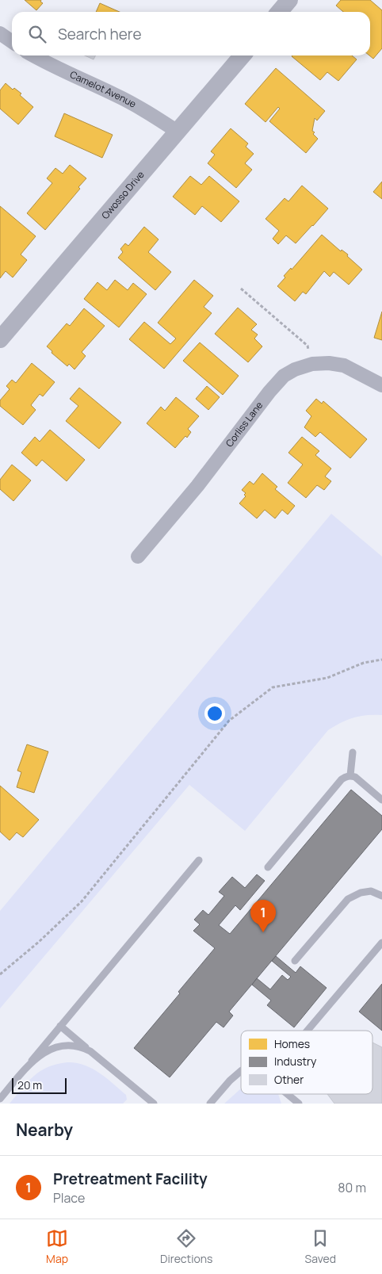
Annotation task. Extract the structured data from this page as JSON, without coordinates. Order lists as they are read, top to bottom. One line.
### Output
{"streets":{"street":["Camelot Avenue","Owosso Drive","Corliss Lane"]},"crossings":[["Camelot Avenue","Owosso Drive"]],"legend":["Homes","Industry","Other"],"scale_bar":"20 m","page":{"search":"Search here","pins":"1","scale":"20 m","heading":"Nearby","list":[{"mark":"1","name":"Pretreatment Facility","note":"Place","value":"80 m"}],"nav":["Map","Directions","Saved"]}}
